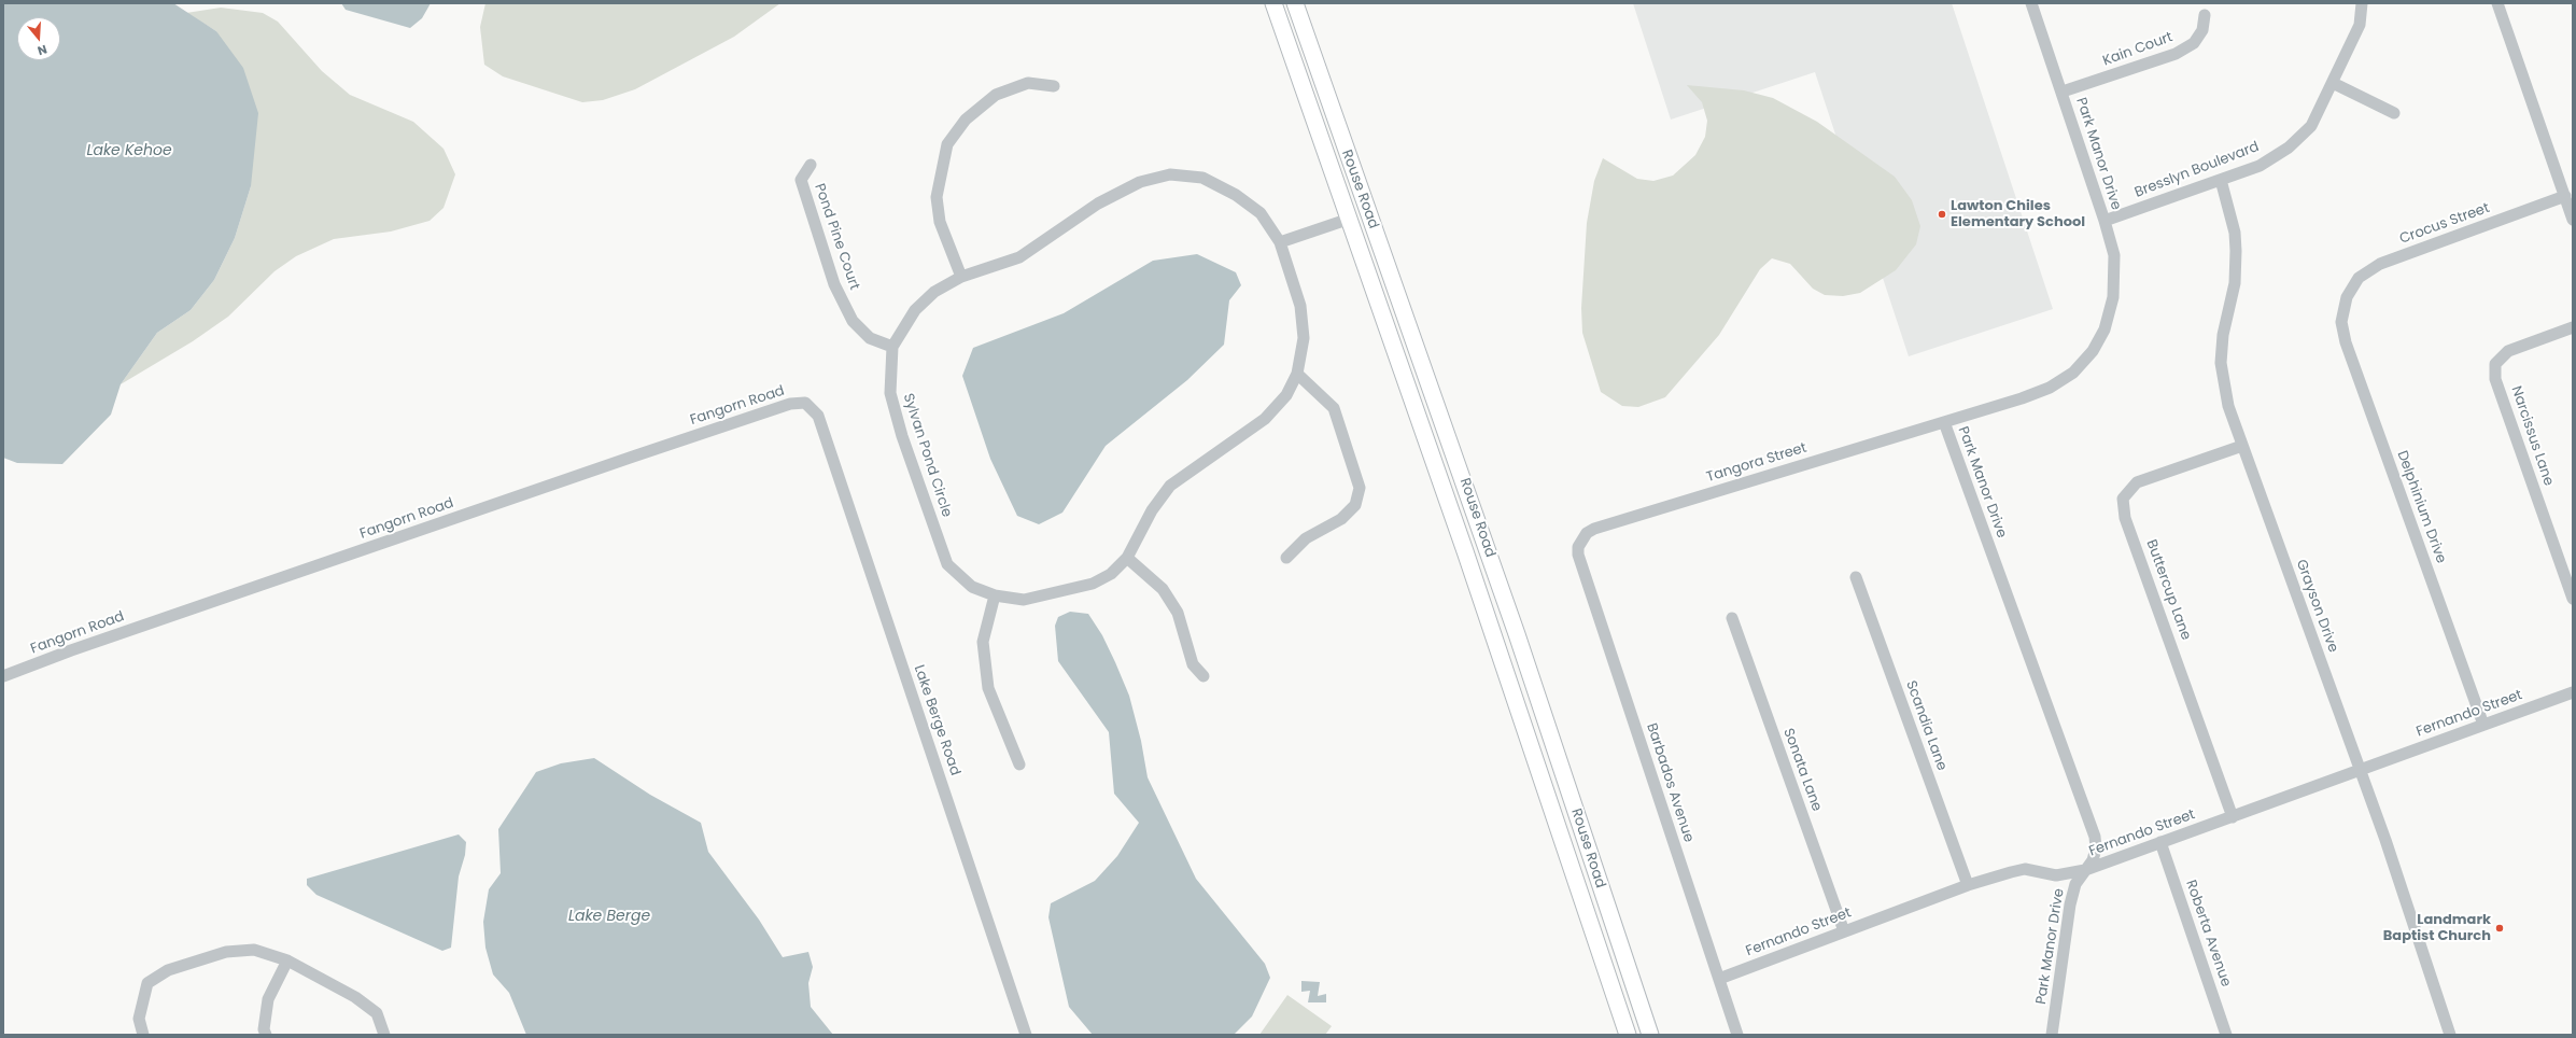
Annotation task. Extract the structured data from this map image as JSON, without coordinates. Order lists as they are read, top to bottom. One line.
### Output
{"streets":{"street":["Kain Court","Park Manor Drive","Bresslyn Boulevard","Rouse Road","Crocus Street","Pond Pine Court","Fangorn Road","Narcissus Lane","Sylvan Pond Circle","Tangora Street","Delphinium Drive","Buttercup Lane","Grayson Drive","Fernando Street","Lake Berge Road","Scandia Lane","Sonata Lane","Barbados Avenue","Roberta Avenue"]},"crossings":[["Kain Court","Park Manor Drive"],["Park Manor Drive","Bresslyn Boulevard"],["Park Manor Drive","Tangora Street"],["Park Manor Drive","Fernando Street"],["Bresslyn Boulevard","Grayson Drive"],["Crocus Street","Delphinium Drive"],["Pond Pine Court","Sylvan Pond Circle"],["Fangorn Road","Lake Berge Road"],["Tangora Street","Barbados Avenue"],["Delphinium Drive","Fernando Street"],["Buttercup Lane","Grayson Drive"],["Buttercup Lane","Fernando Street"],["Grayson Drive","Fernando Street"],["Fernando Street","Scandia Lane"],["Fernando Street","Sonata Lane"],["Fernando Street","Barbados Avenue"],["Fernando Street","Roberta Avenue"]],"water":["Lake Kehoe","Lake Berge"],"places":["Lawton Chiles Elementary School","Landmark Baptist Church"],"north":"bottom"}
